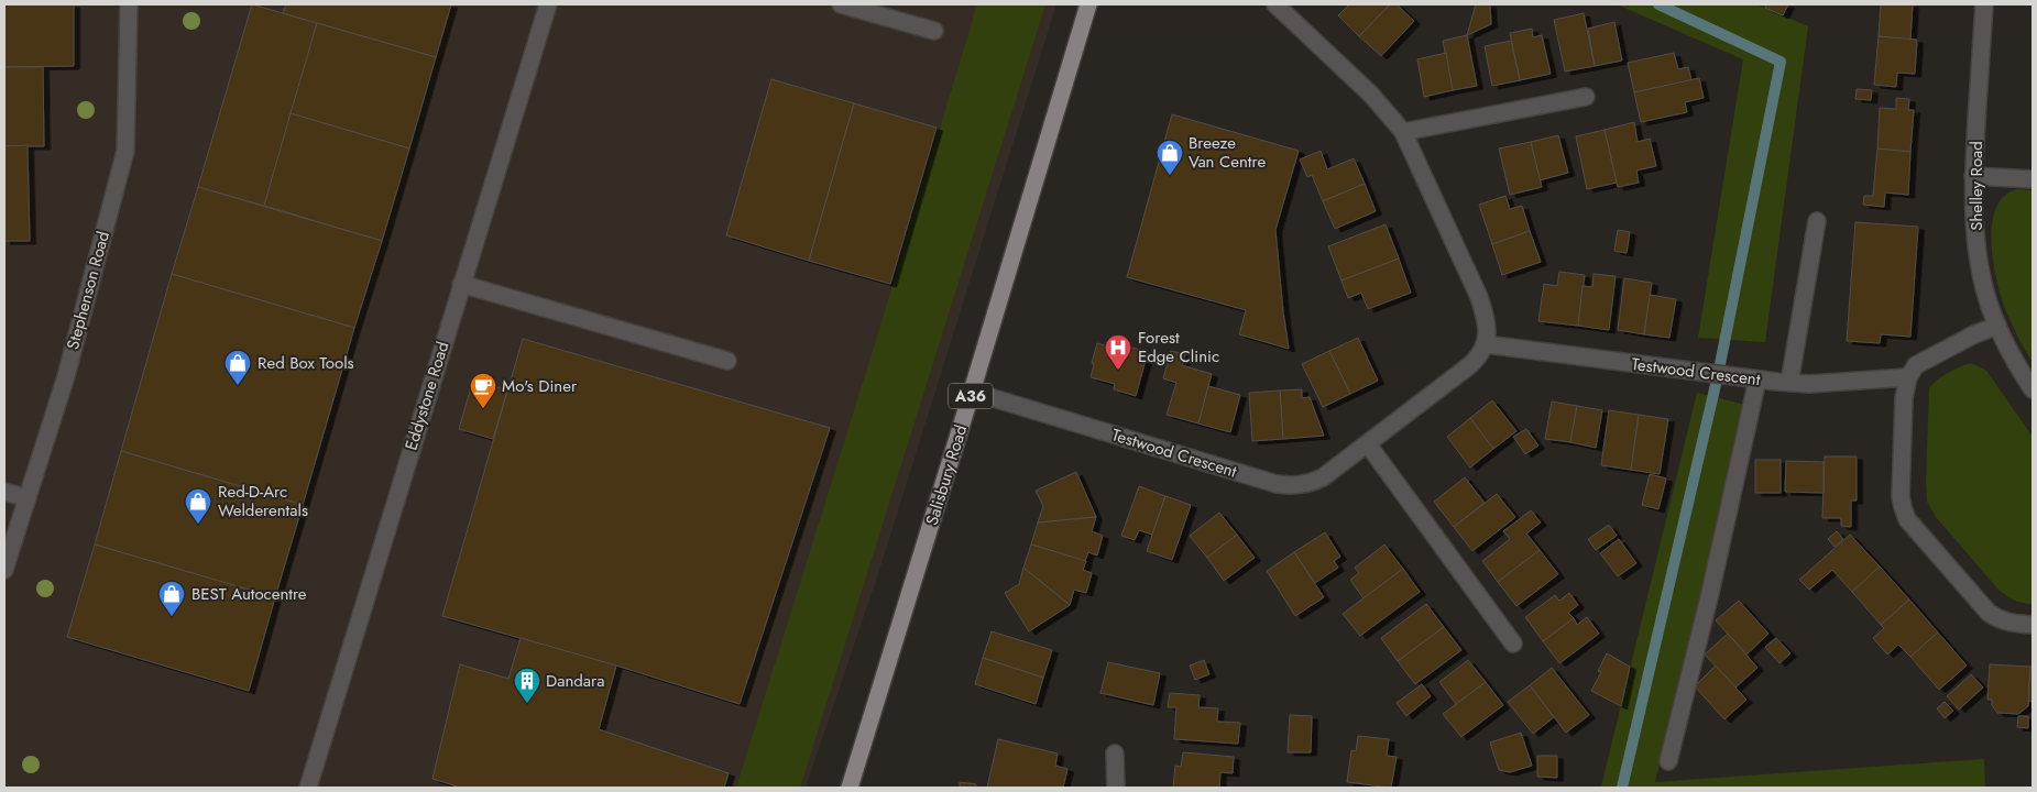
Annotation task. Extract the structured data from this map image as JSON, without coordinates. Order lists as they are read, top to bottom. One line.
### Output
{"streets":{"main road":["A36","Salisbury Road"],"street":["Shelley Road","Stephenson Road","Testwood Crescent","Eddystone Road"]},"crossings":[["Testwood Crescent","Salisbury Road"]],"places":{"shop":["Breeze Van Centre","Red Box Tools","Red-D-Arc Welderentals","BEST Autocentre"],"hospital":["Forest Edge Clinic"],"cafe":["Mo's Diner"],"building":["Dandara"]}}
